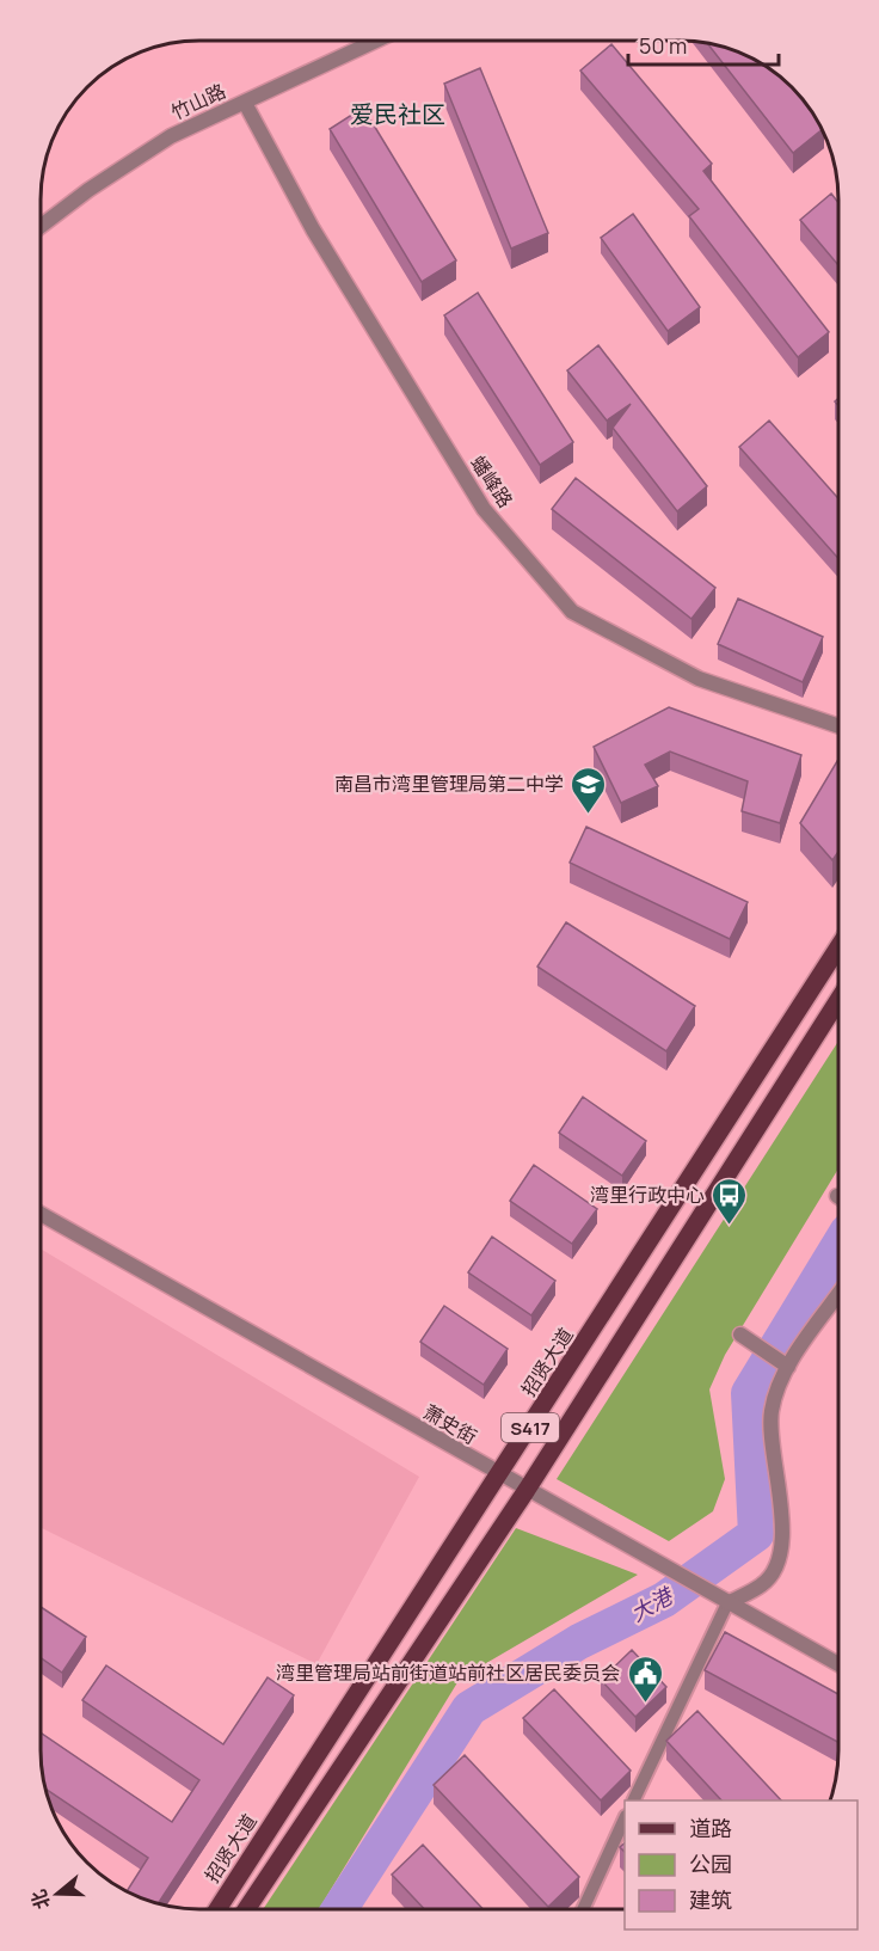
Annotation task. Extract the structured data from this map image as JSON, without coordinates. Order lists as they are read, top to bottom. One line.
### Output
{"streets":{"main road":["招贤大道","S417"],"street":["竹山路","蟠峰路","萧史街"]},"crossings":[["竹山路","蟠峰路"],["招贤大道","萧史街"],["萧史街","S417"]],"districts":["爱民社区"],"water":["大港"],"places":{"school or university":["南昌市湾里管理局第二中学"],"bus stop":["湾里行政中心"],"public building":["湾里管理局站前街道站前社区居民委员会"]},"legend":["道路","公园","建筑"],"scale_bar":"50 m","north":"left"}
